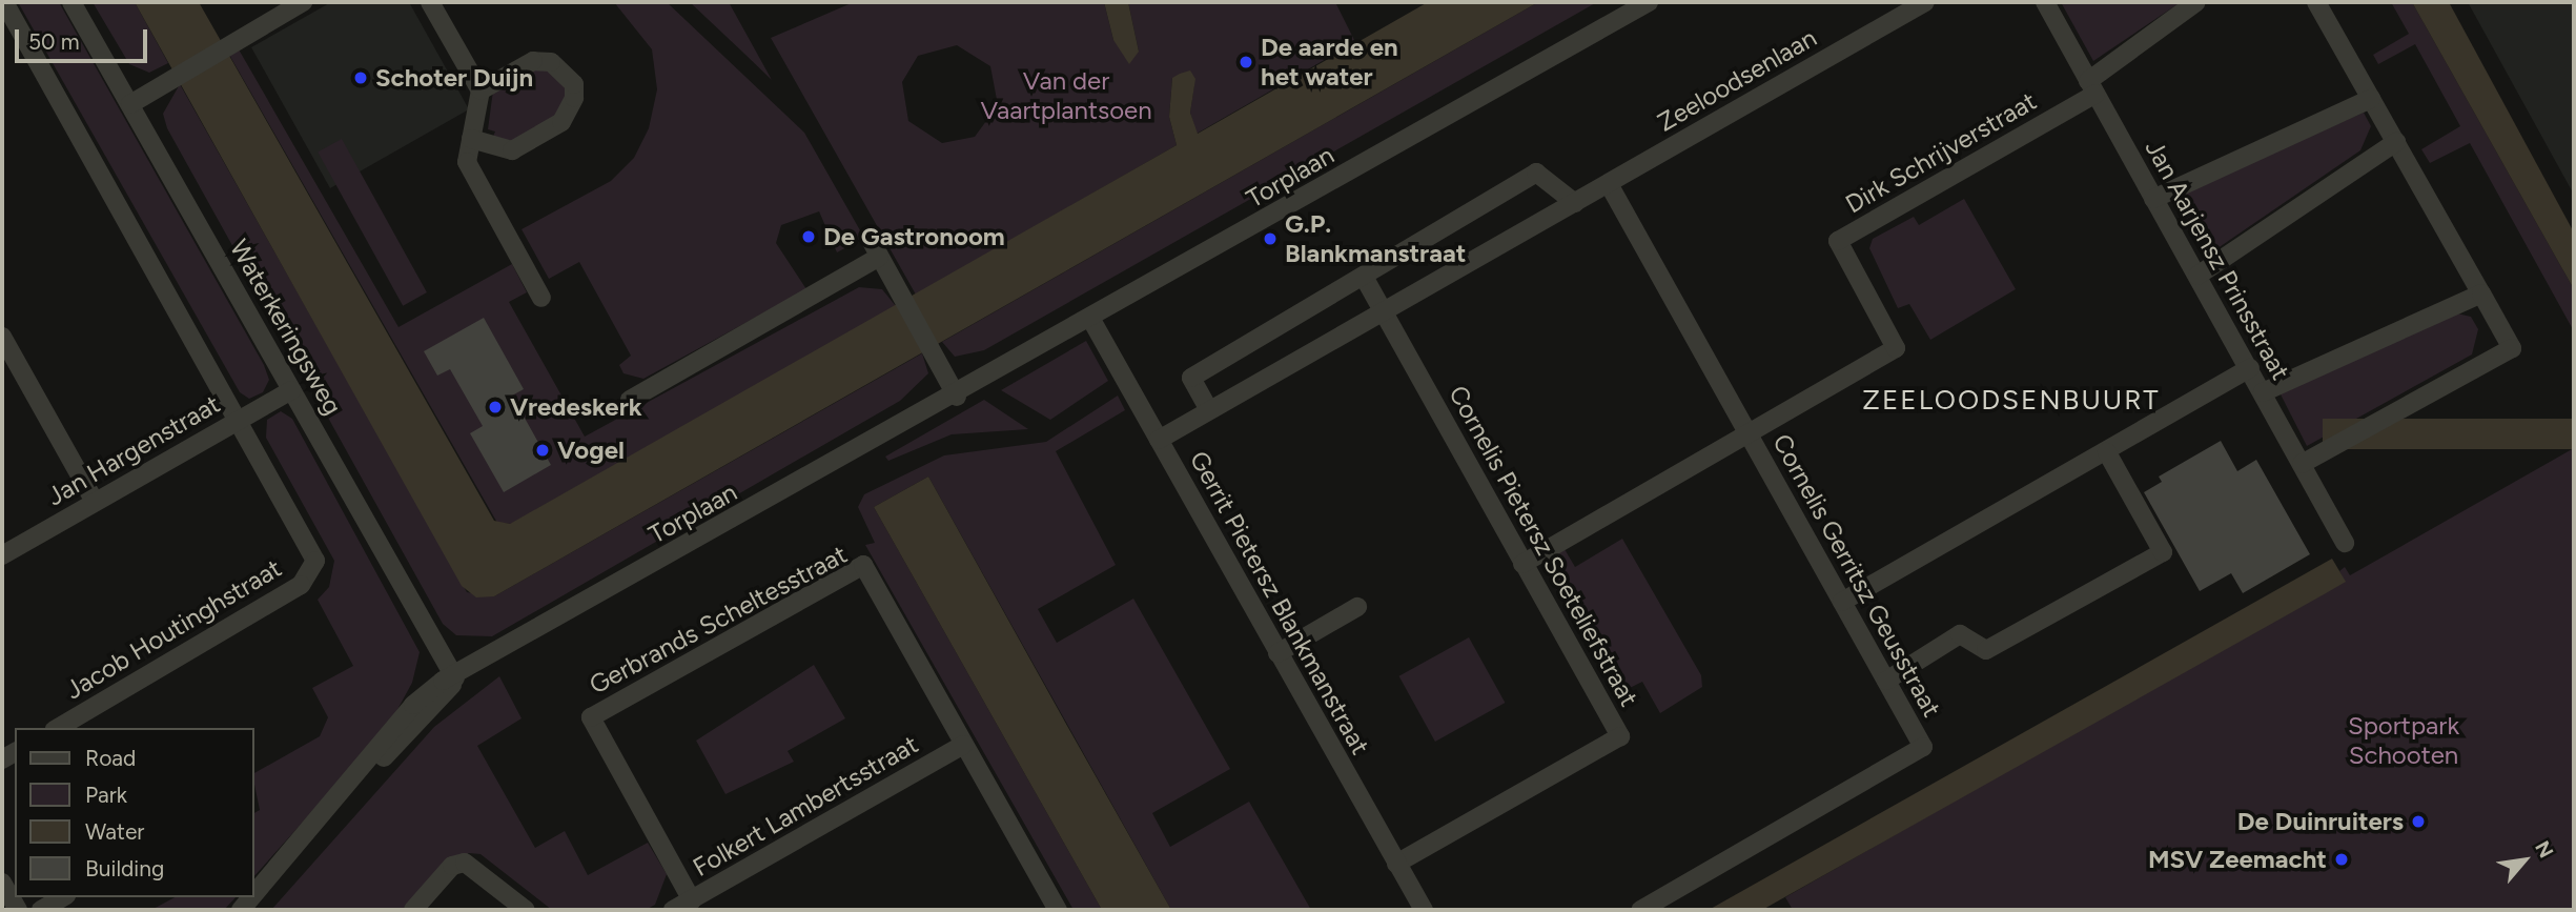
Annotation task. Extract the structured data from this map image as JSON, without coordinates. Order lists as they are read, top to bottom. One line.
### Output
{"streets":{"street":["Zeeloodsenlaan","Dirk Schrijverstraat","Torplaan","Jan Aarjensz Prinsstraat","Waterkeringsweg","Jan Hargenstraat","Cornelis Pietersz Soeteliefstraat","Cornelis Gerritsz Geusstraat","Gerrit Pietersz Blankmanstraat","Gerbrands Scheltesstraat","Jacob Houtinghstraat","Folkert Lambertsstraat"]},"crossings":[["Zeeloodsenlaan","Cornelis Pietersz Soeteliefstraat"],["Zeeloodsenlaan","Cornelis Gerritsz Geusstraat"],["Zeeloodsenlaan","Gerrit Pietersz Blankmanstraat"],["Dirk Schrijverstraat","Jan Aarjensz Prinsstraat"],["Dirk Schrijverstraat","Cornelis Gerritsz Geusstraat"],["Torplaan","Waterkeringsweg"],["Torplaan","Gerrit Pietersz Blankmanstraat"],["Waterkeringsweg","Jan Hargenstraat"],["Jan Hargenstraat","Jacob Houtinghstraat"],["Cornelis Pietersz Soeteliefstraat","Gerrit Pietersz Blankmanstraat"],["Gerbrands Scheltesstraat","Folkert Lambertsstraat"]],"districts":["ZEELOODSENBUURT"],"parks":["Van der Vaartplantsoen","Sportpark Schooten"],"places":["De aarde en het water","Schoter Duijn","De Gastronoom","G.P. Blankmanstraat","Vredeskerk","Vogel","De Duinruiters","MSV Zeemacht"],"legend":["Road","Park","Water","Building"],"scale_bar":"50 m","north":"top right"}
